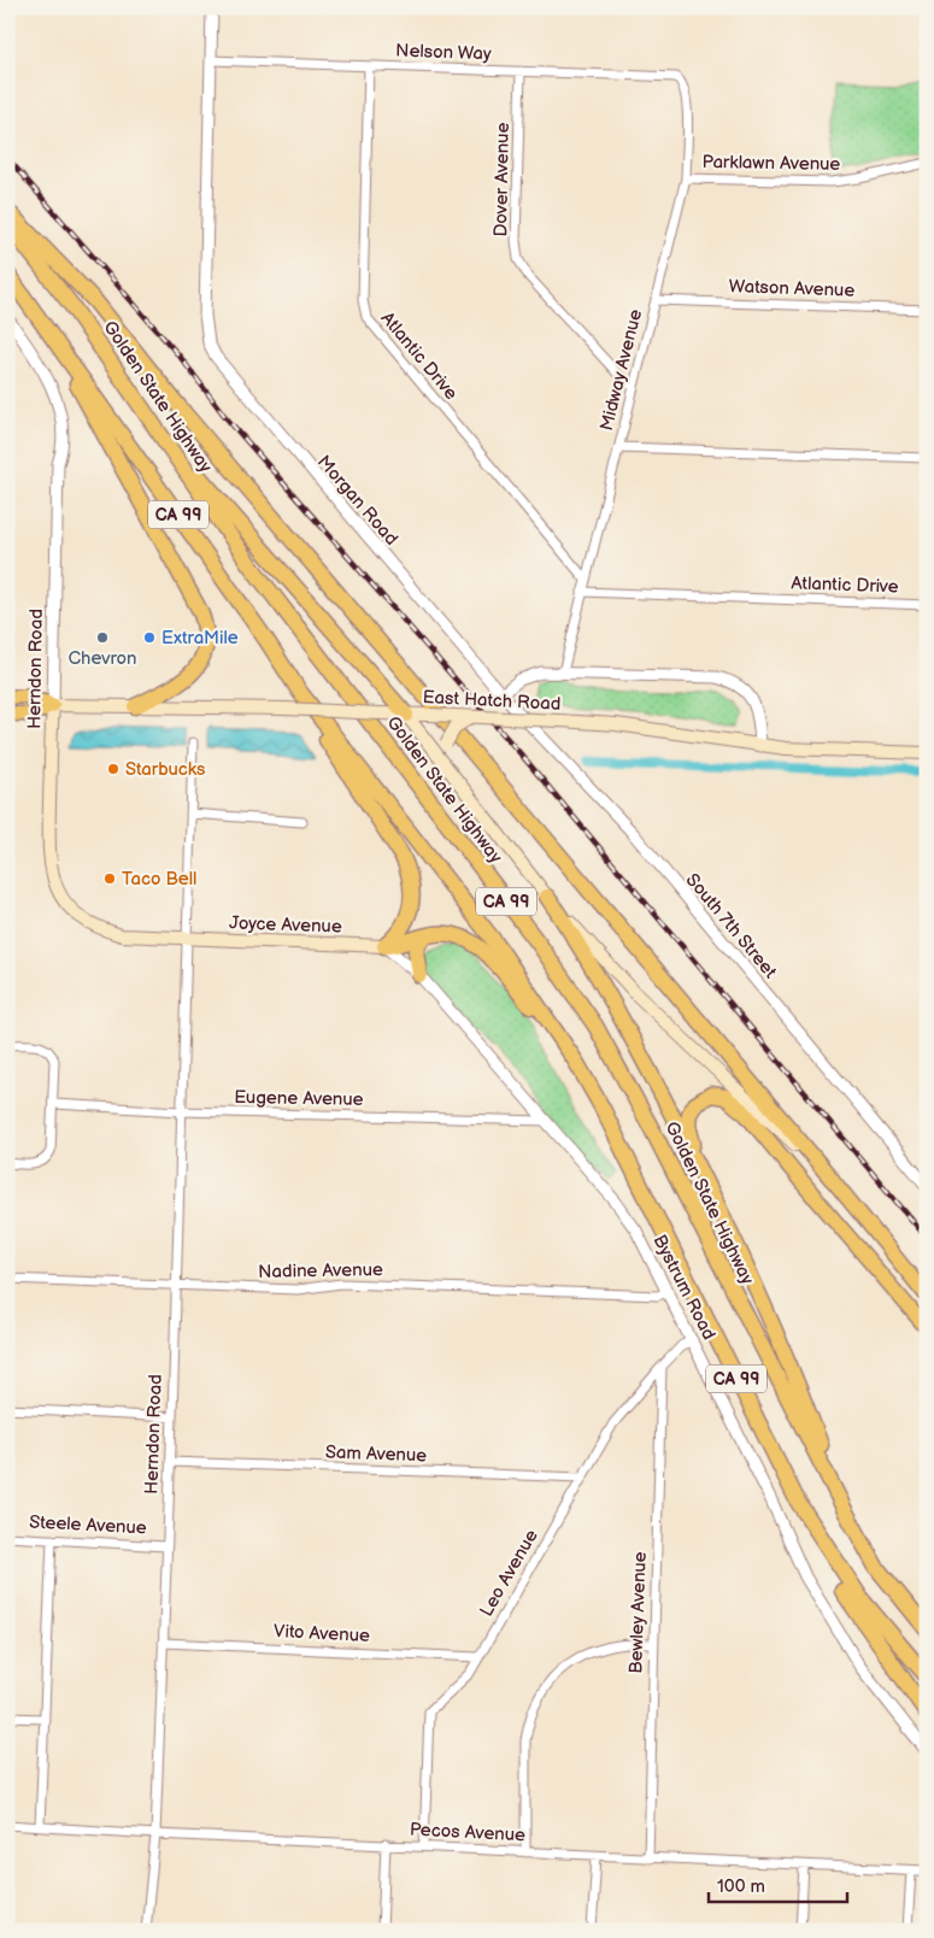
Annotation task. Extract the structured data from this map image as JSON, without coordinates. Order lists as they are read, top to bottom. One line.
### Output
{"streets":{"highway":["Golden State Highway","CA 99"],"main road":["Herndon Road","East Hatch Road","Joyce Avenue"],"street":["Nelson Way","Parklawn Avenue","Dover Avenue","Watson Avenue","Atlantic Drive","Midway Avenue","Morgan Road","South 7th Street","Eugene Avenue","Nadine Avenue","Bystrum Road","Sam Avenue","Steele Avenue","Leo Avenue","Bewley Avenue","Vito Avenue","Pecos Avenue"]},"crossings":[["Nelson Way","Dover Avenue"],["Nelson Way","Atlantic Drive"],["Nelson Way","Midway Avenue"],["Nelson Way","Morgan Road"],["Parklawn Avenue","Midway Avenue"],["Dover Avenue","Midway Avenue"],["Watson Avenue","Midway Avenue"],["Atlantic Drive","Midway Avenue"],["Morgan Road","South 7th Street"],["Herndon Road","East Hatch Road"],["Herndon Road","Joyce Avenue"],["Herndon Road","Eugene Avenue"],["Herndon Road","Nadine Avenue"],["Herndon Road","Sam Avenue"],["Herndon Road","Steele Avenue"],["Herndon Road","Vito Avenue"],["Herndon Road","Pecos Avenue"],["Joyce Avenue","Bystrum Road"],["Eugene Avenue","Bystrum Road"],["Nadine Avenue","Bystrum Road"],["Bystrum Road","Leo Avenue"],["Sam Avenue","Leo Avenue"],["Leo Avenue","Bewley Avenue"],["Leo Avenue","Vito Avenue"],["Leo Avenue","Pecos Avenue"],["Bewley Avenue","Pecos Avenue"]],"places":["Chevron","ExtraMile","Starbucks","Taco Bell"],"scale_bar":"100 m"}
